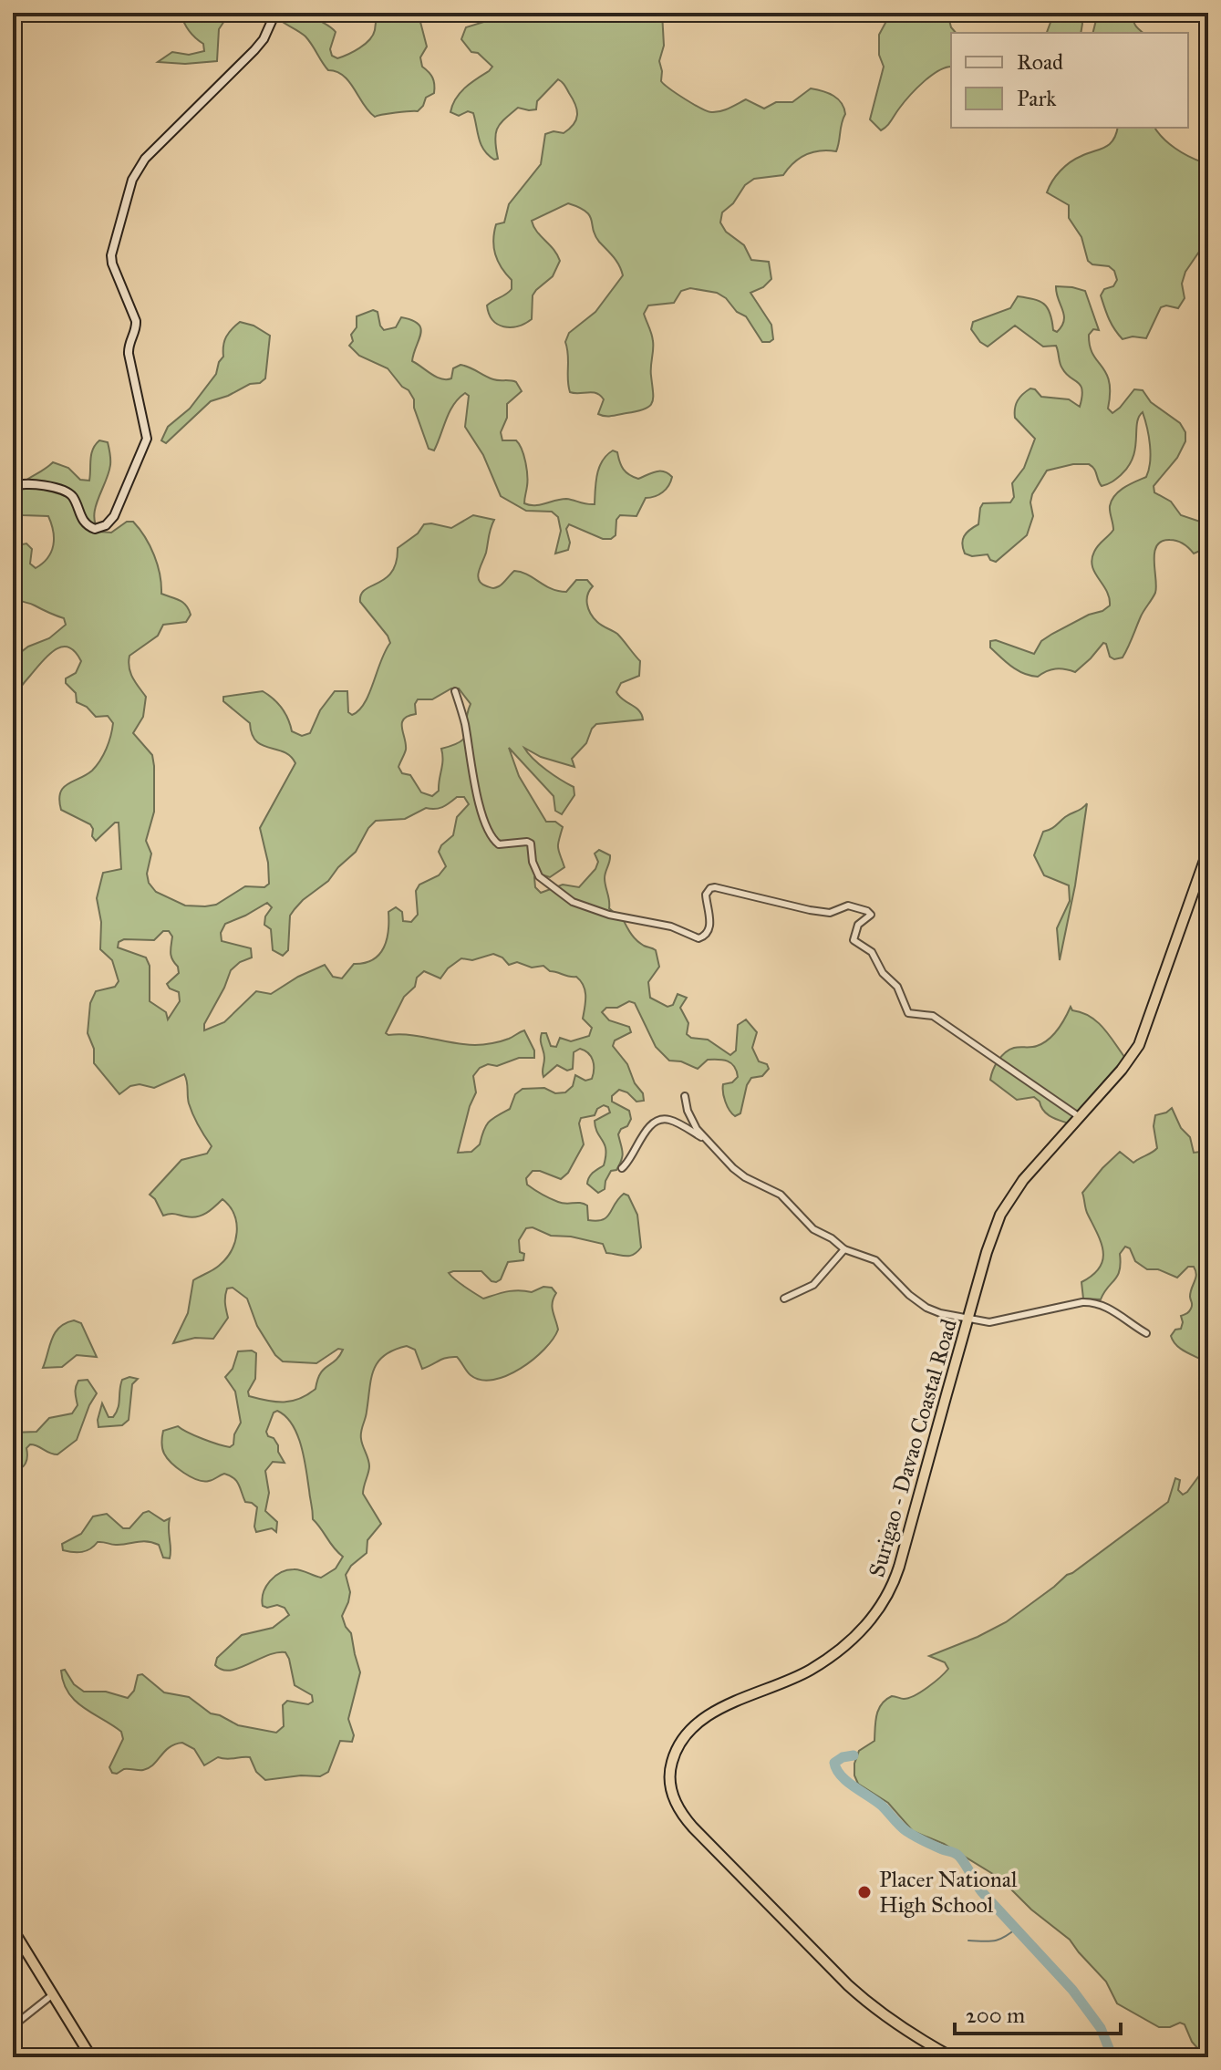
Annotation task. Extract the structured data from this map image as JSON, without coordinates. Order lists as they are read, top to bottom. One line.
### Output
{"streets":{"highway":["Surigao - Davao Coastal Road"]},"places":["Placer National High School"],"legend":["Road","Park"],"scale_bar":"200 m"}
